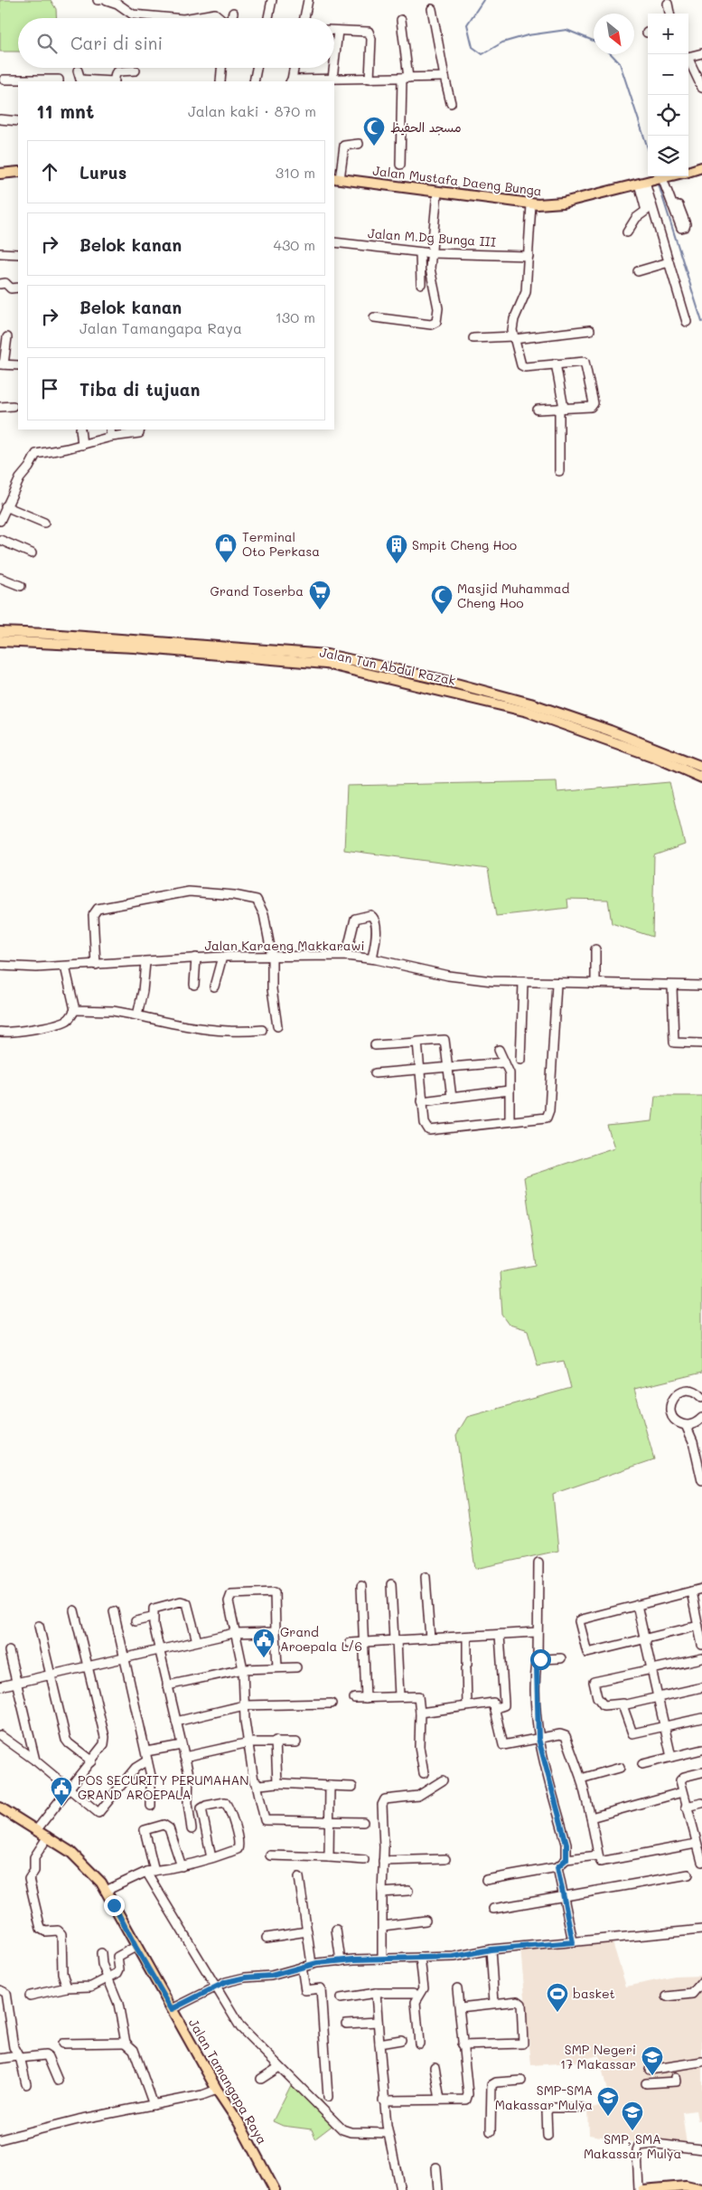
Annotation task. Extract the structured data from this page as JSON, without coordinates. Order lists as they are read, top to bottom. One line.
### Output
{"streets":{"main road":["Jalan Mustafa Daeng Bunga","Jalan Tun Abdul Razak","Jalan Tamangapa Raya"],"street":["Jalan M.Dg Bunga III","Jalan Karaeng Makkarawi"]},"places":{"mosque":["مسجد الحفيظ","Masjid Muhammad Cheng Hoo"],"shop":["Terminal Oto Perkasa"],"building":["Smpit Cheng Hoo"],"supermarket":["Grand Toserba"],"public building":["Grand Aroepala L/6","POS SECURITY PERUMAHAN GRAND AROEPALA"],"sports":["basket"],"school or university":["SMP Negeri 17 Makassar","SMP-SMA Makassar Mulya","SMP, SMA Makassar Mulya"]},"north":"bottom right","page":{"map_buttons":["+","−"],"search":"Cari di sini","heading":["11 mnt","Jalan kaki · 870 m"],"list":[["Lurus","310 m"],["Belok kanan","430 m"],["Belok kanan","Jalan Tamangapa Raya","130 m"],"Tiba di tujuan"]}}
